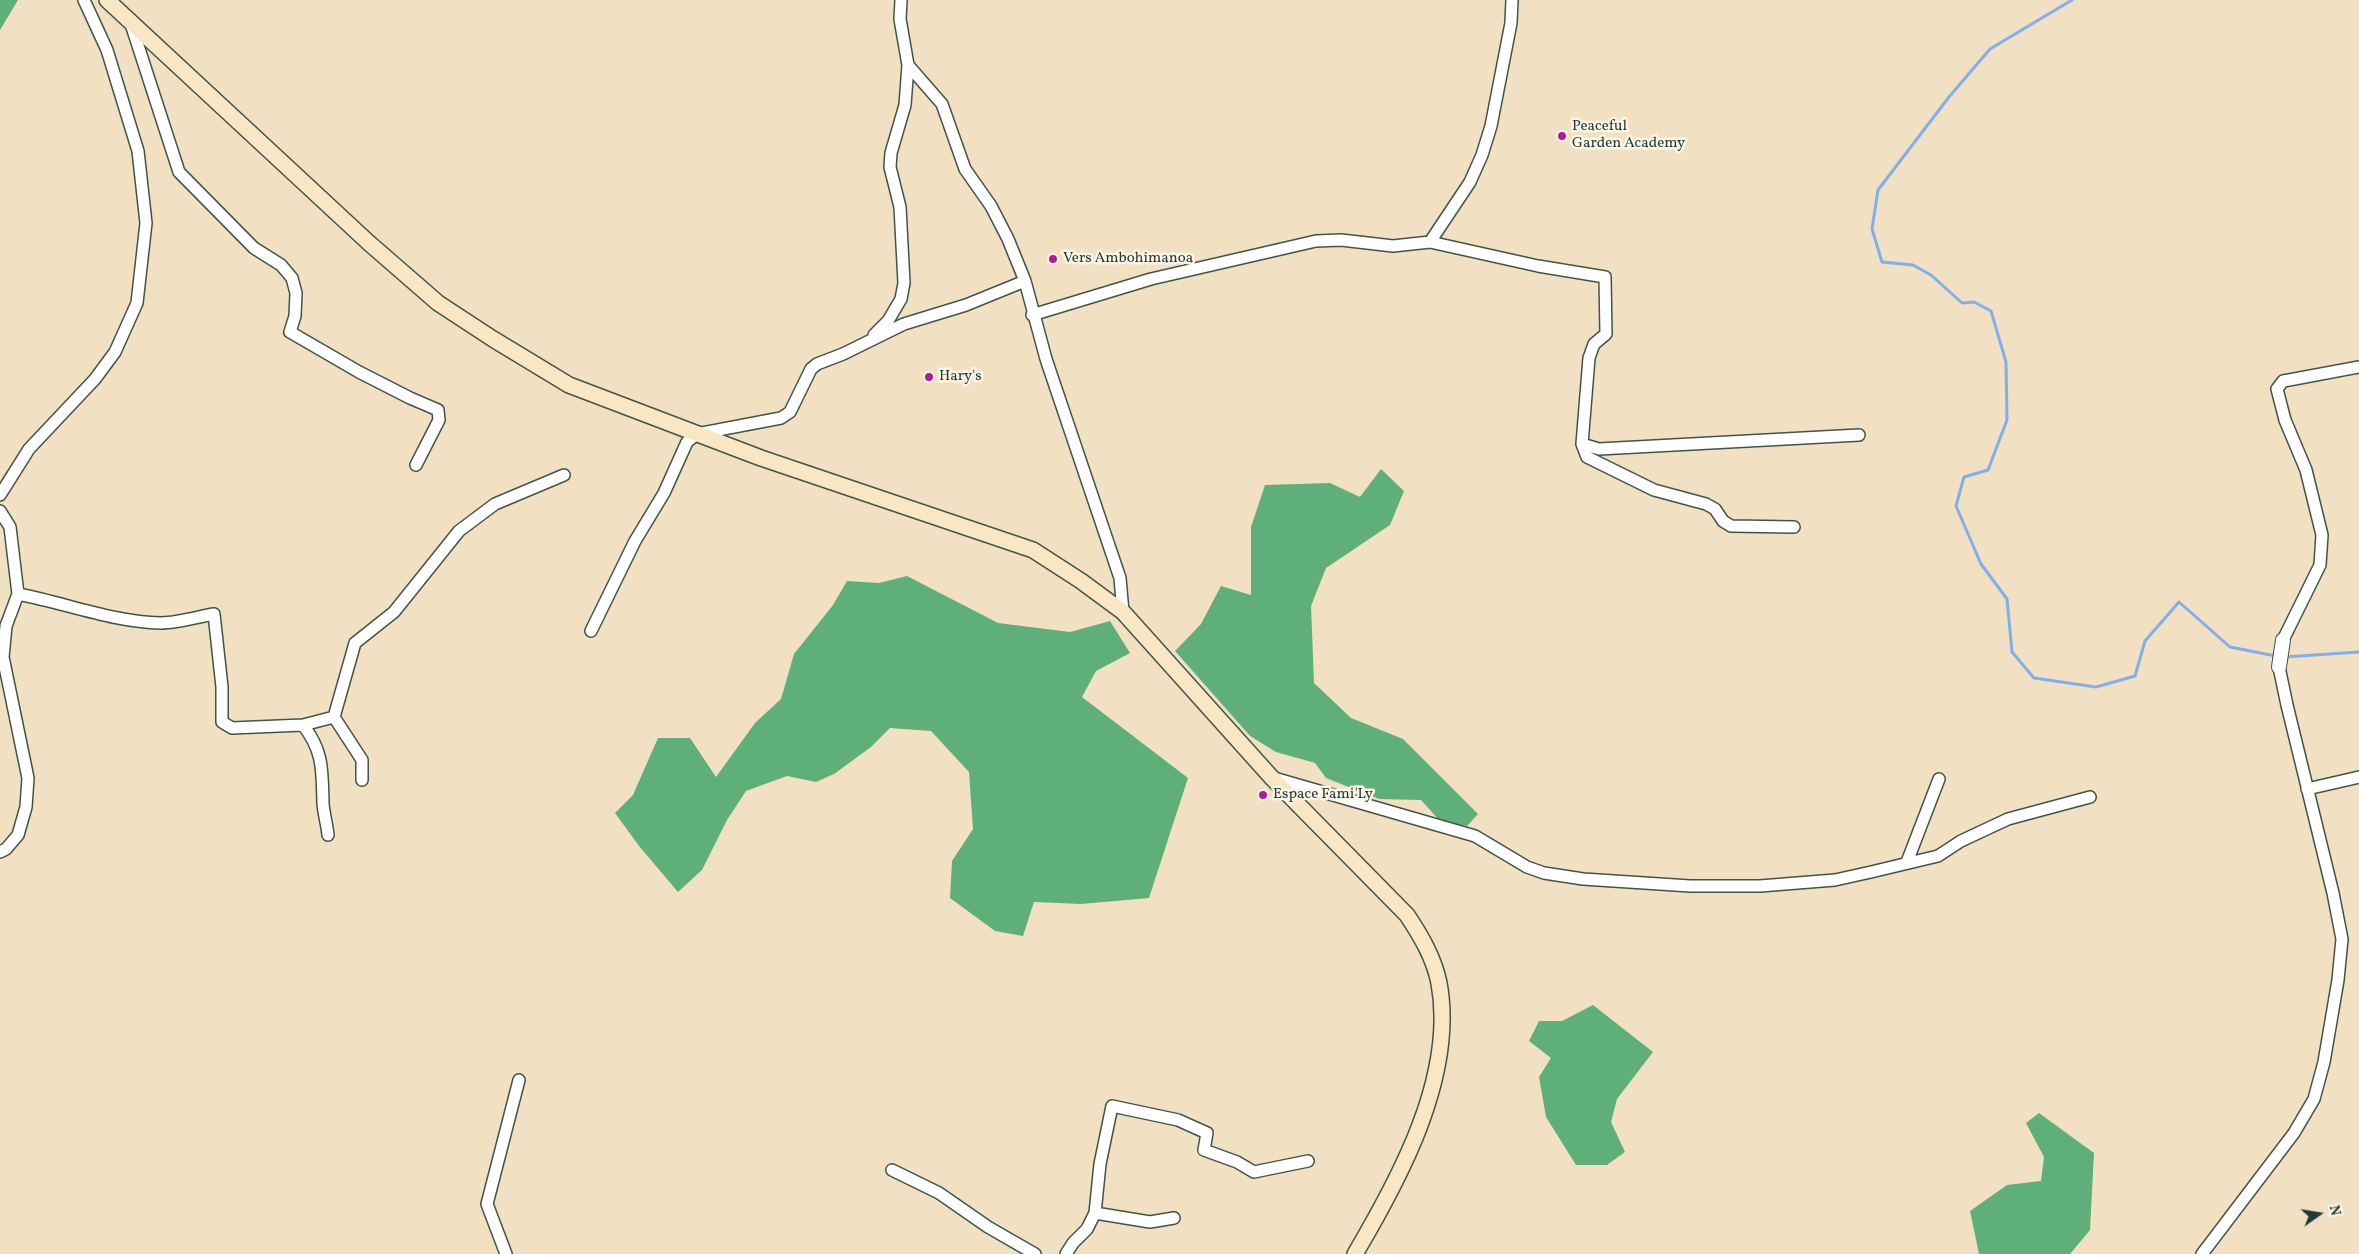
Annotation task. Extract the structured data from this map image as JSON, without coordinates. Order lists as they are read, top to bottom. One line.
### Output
{"places":["Peaceful Garden Academy","Vers Ambohimanoa","Hary's","Espace Fami'Ly"],"north":"right"}
